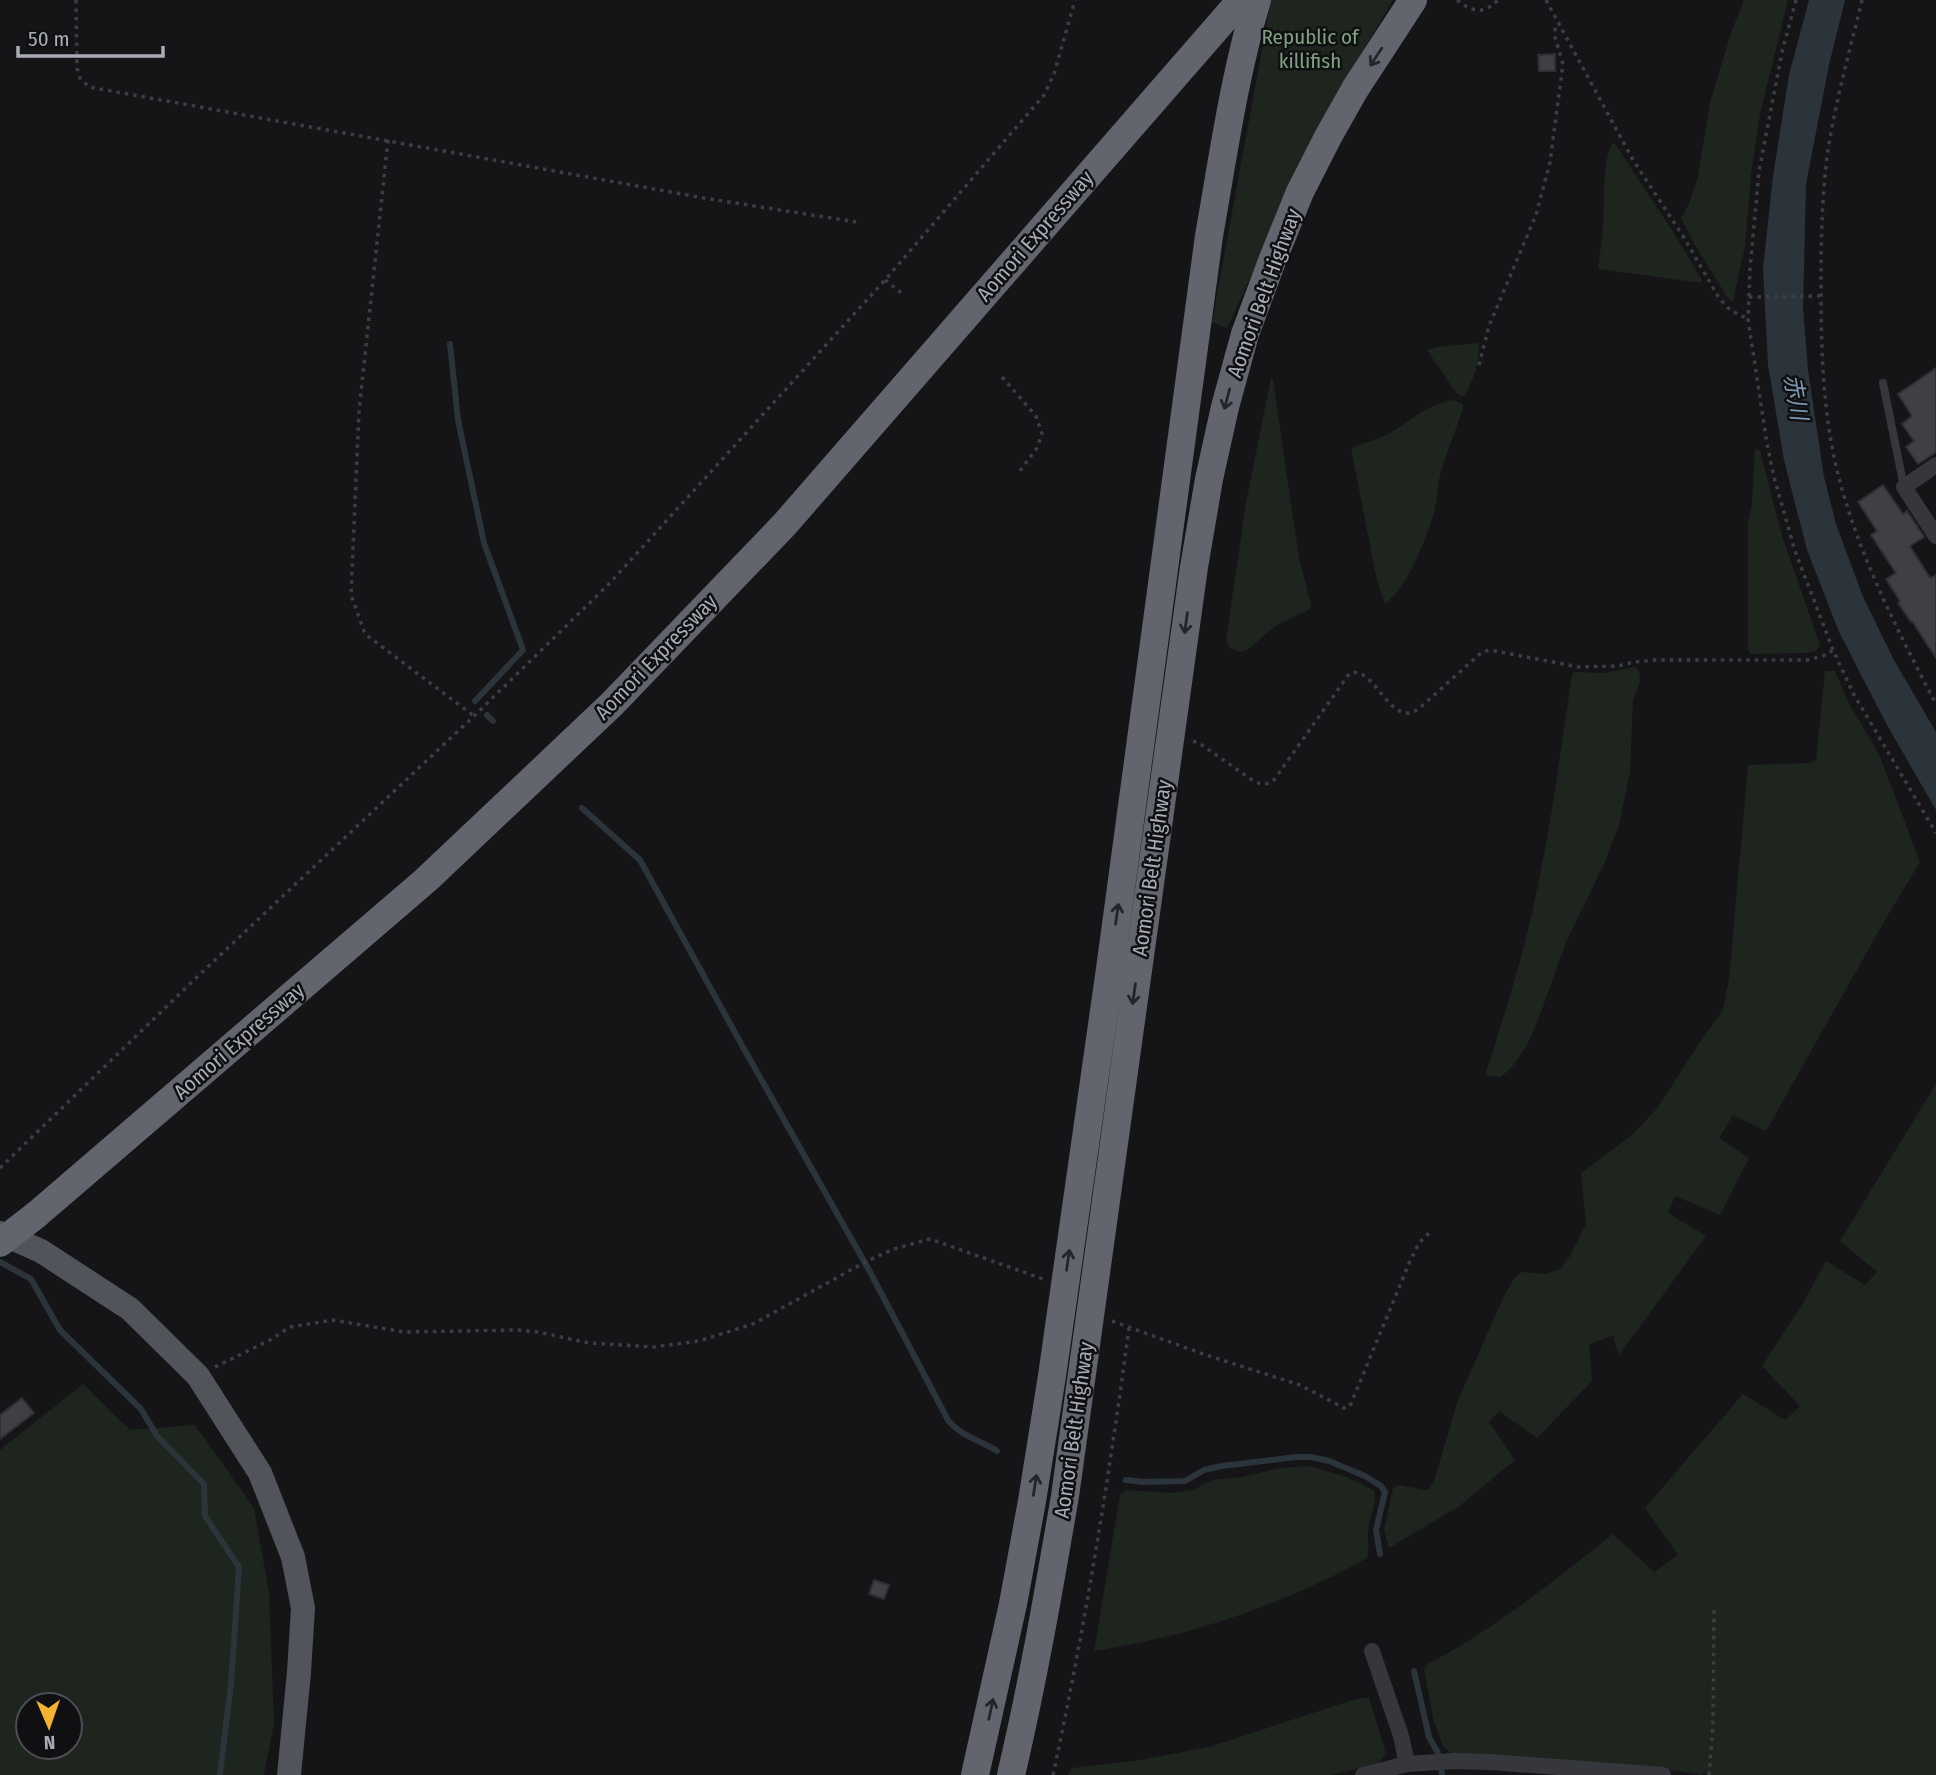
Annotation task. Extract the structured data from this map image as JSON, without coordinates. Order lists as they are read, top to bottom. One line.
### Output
{"streets":{"highway":["Aomori Expressway","Aomori Belt Highway"]},"water":["赤川"],"parks":["Republic of killifish"],"scale_bar":"50 m","north":"bottom"}
